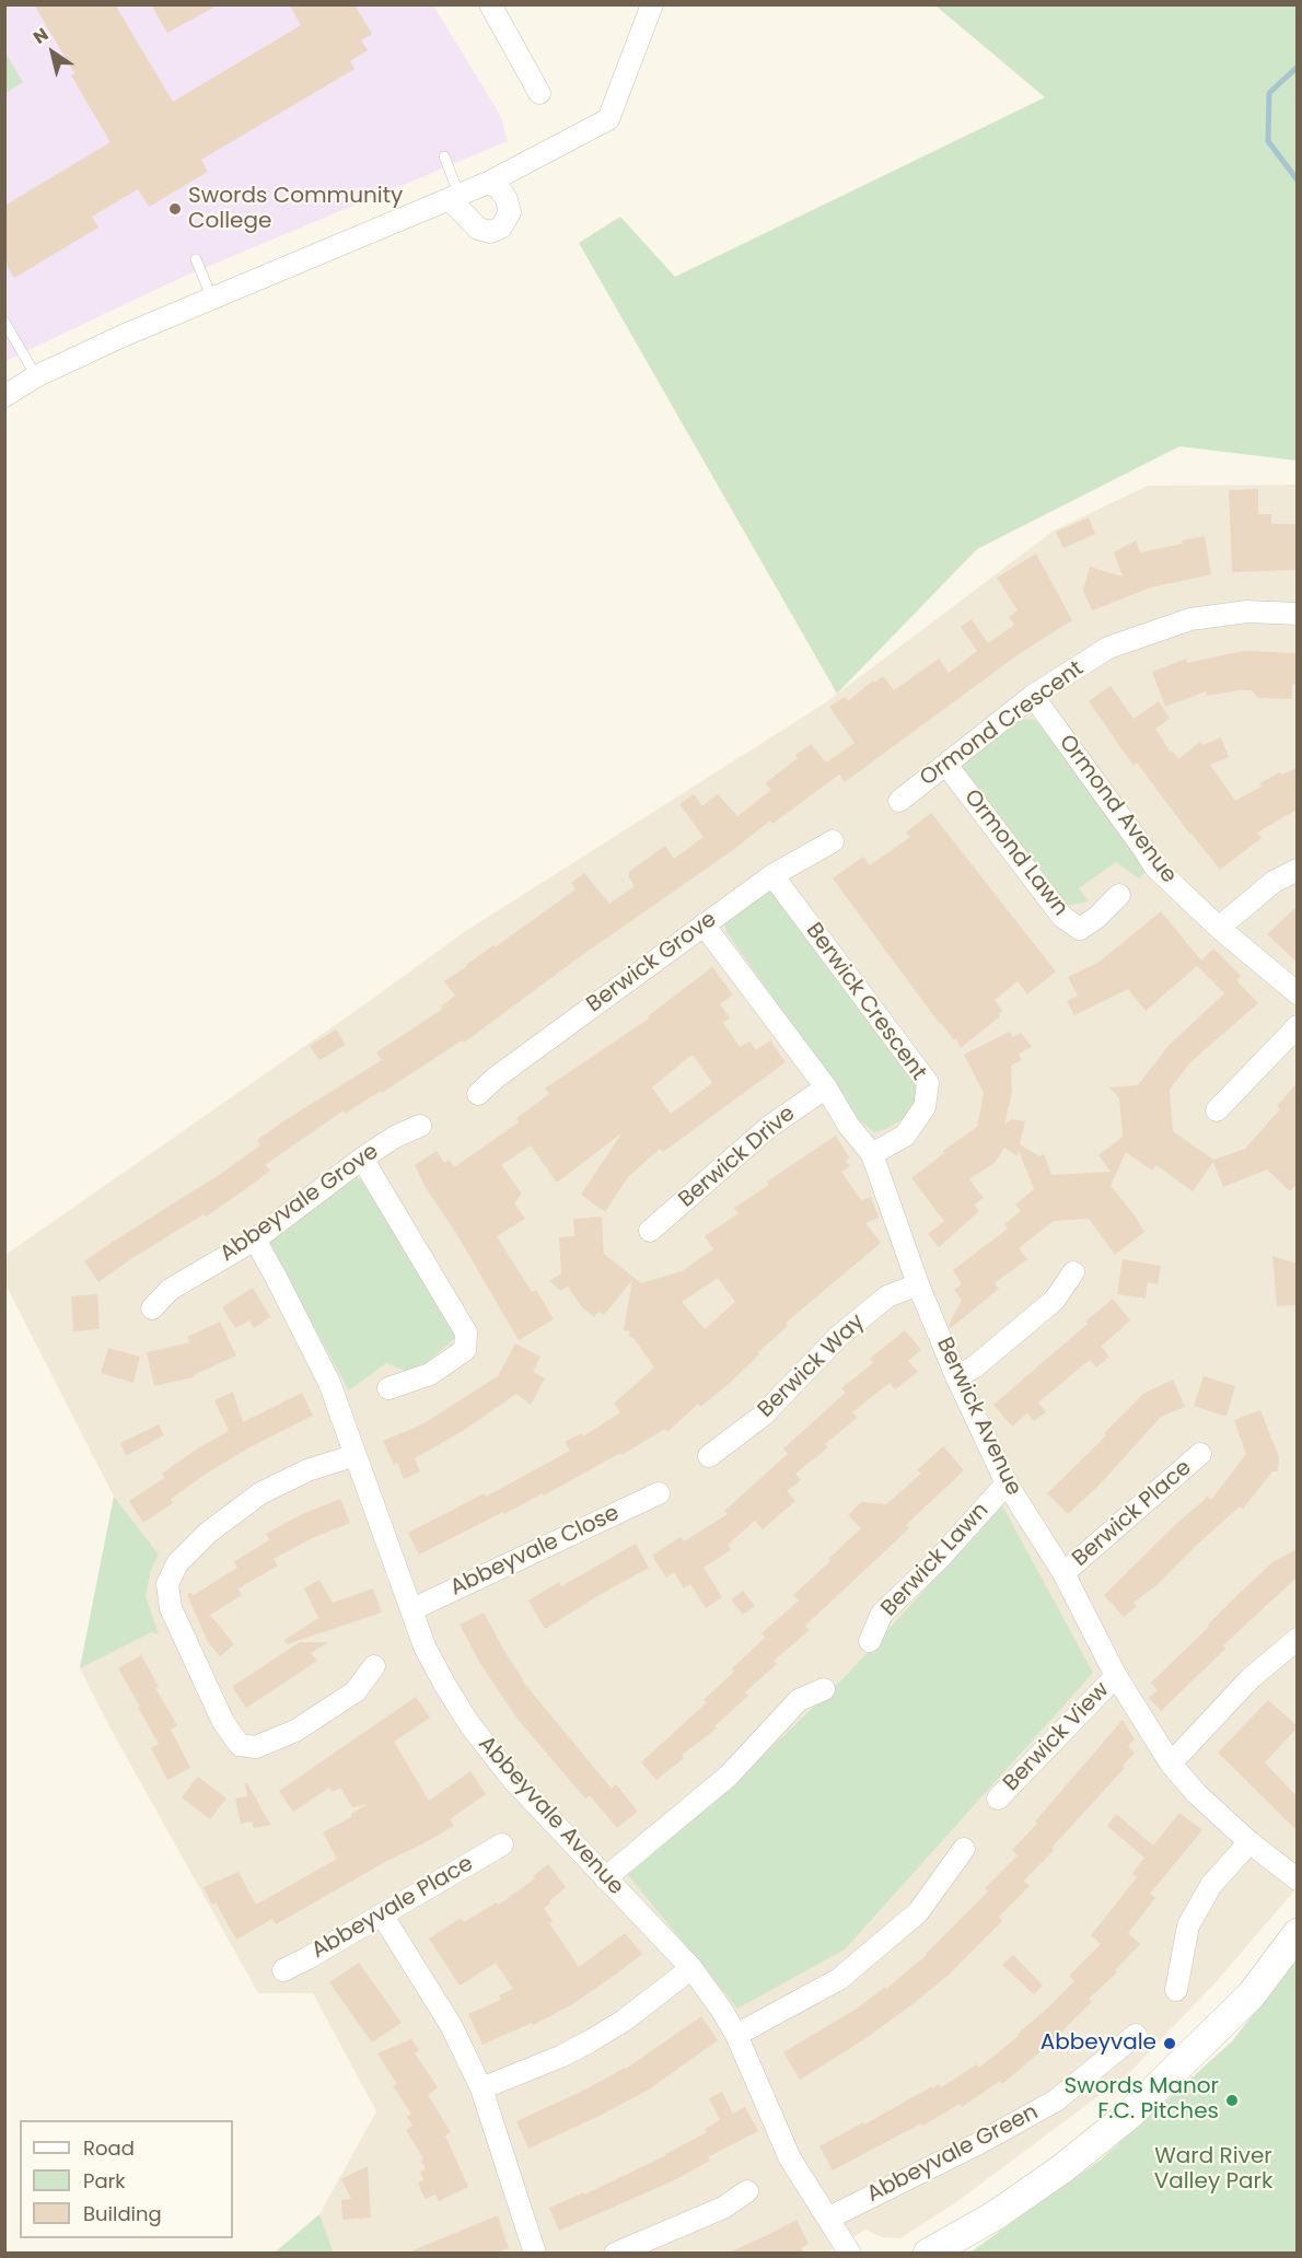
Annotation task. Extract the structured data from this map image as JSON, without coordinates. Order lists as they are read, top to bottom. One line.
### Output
{"streets":{"street":["Ormond Crescent","Ormond Avenue","Ormond Lawn","Berwick Grove","Berwick Crescent","Berwick Drive","Abbeyvale Grove","Berwick Way","Berwick Avenue","Berwick Place","Abbeyvale Close","Berwick Lawn","Berwick View","Abbeyvale Avenue","Abbeyvale Place","Abbeyvale Green"]},"crossings":[["Ormond Crescent","Ormond Avenue"],["Ormond Crescent","Ormond Lawn"],["Berwick Grove","Berwick Crescent"],["Berwick Grove","Berwick Avenue"],["Berwick Crescent","Berwick Avenue"],["Berwick Drive","Berwick Avenue"],["Abbeyvale Grove","Abbeyvale Avenue"],["Berwick Way","Berwick Avenue"],["Berwick Avenue","Berwick Place"],["Berwick Avenue","Berwick Lawn"],["Berwick Avenue","Berwick View"],["Abbeyvale Close","Abbeyvale Avenue"],["Abbeyvale Avenue","Abbeyvale Green"]],"parks":["Ward River Valley Park"],"places":["Swords Community College","Abbeyvale","Swords Manor F.C. Pitches"],"legend":["Road","Park","Building"],"north":"top left"}
